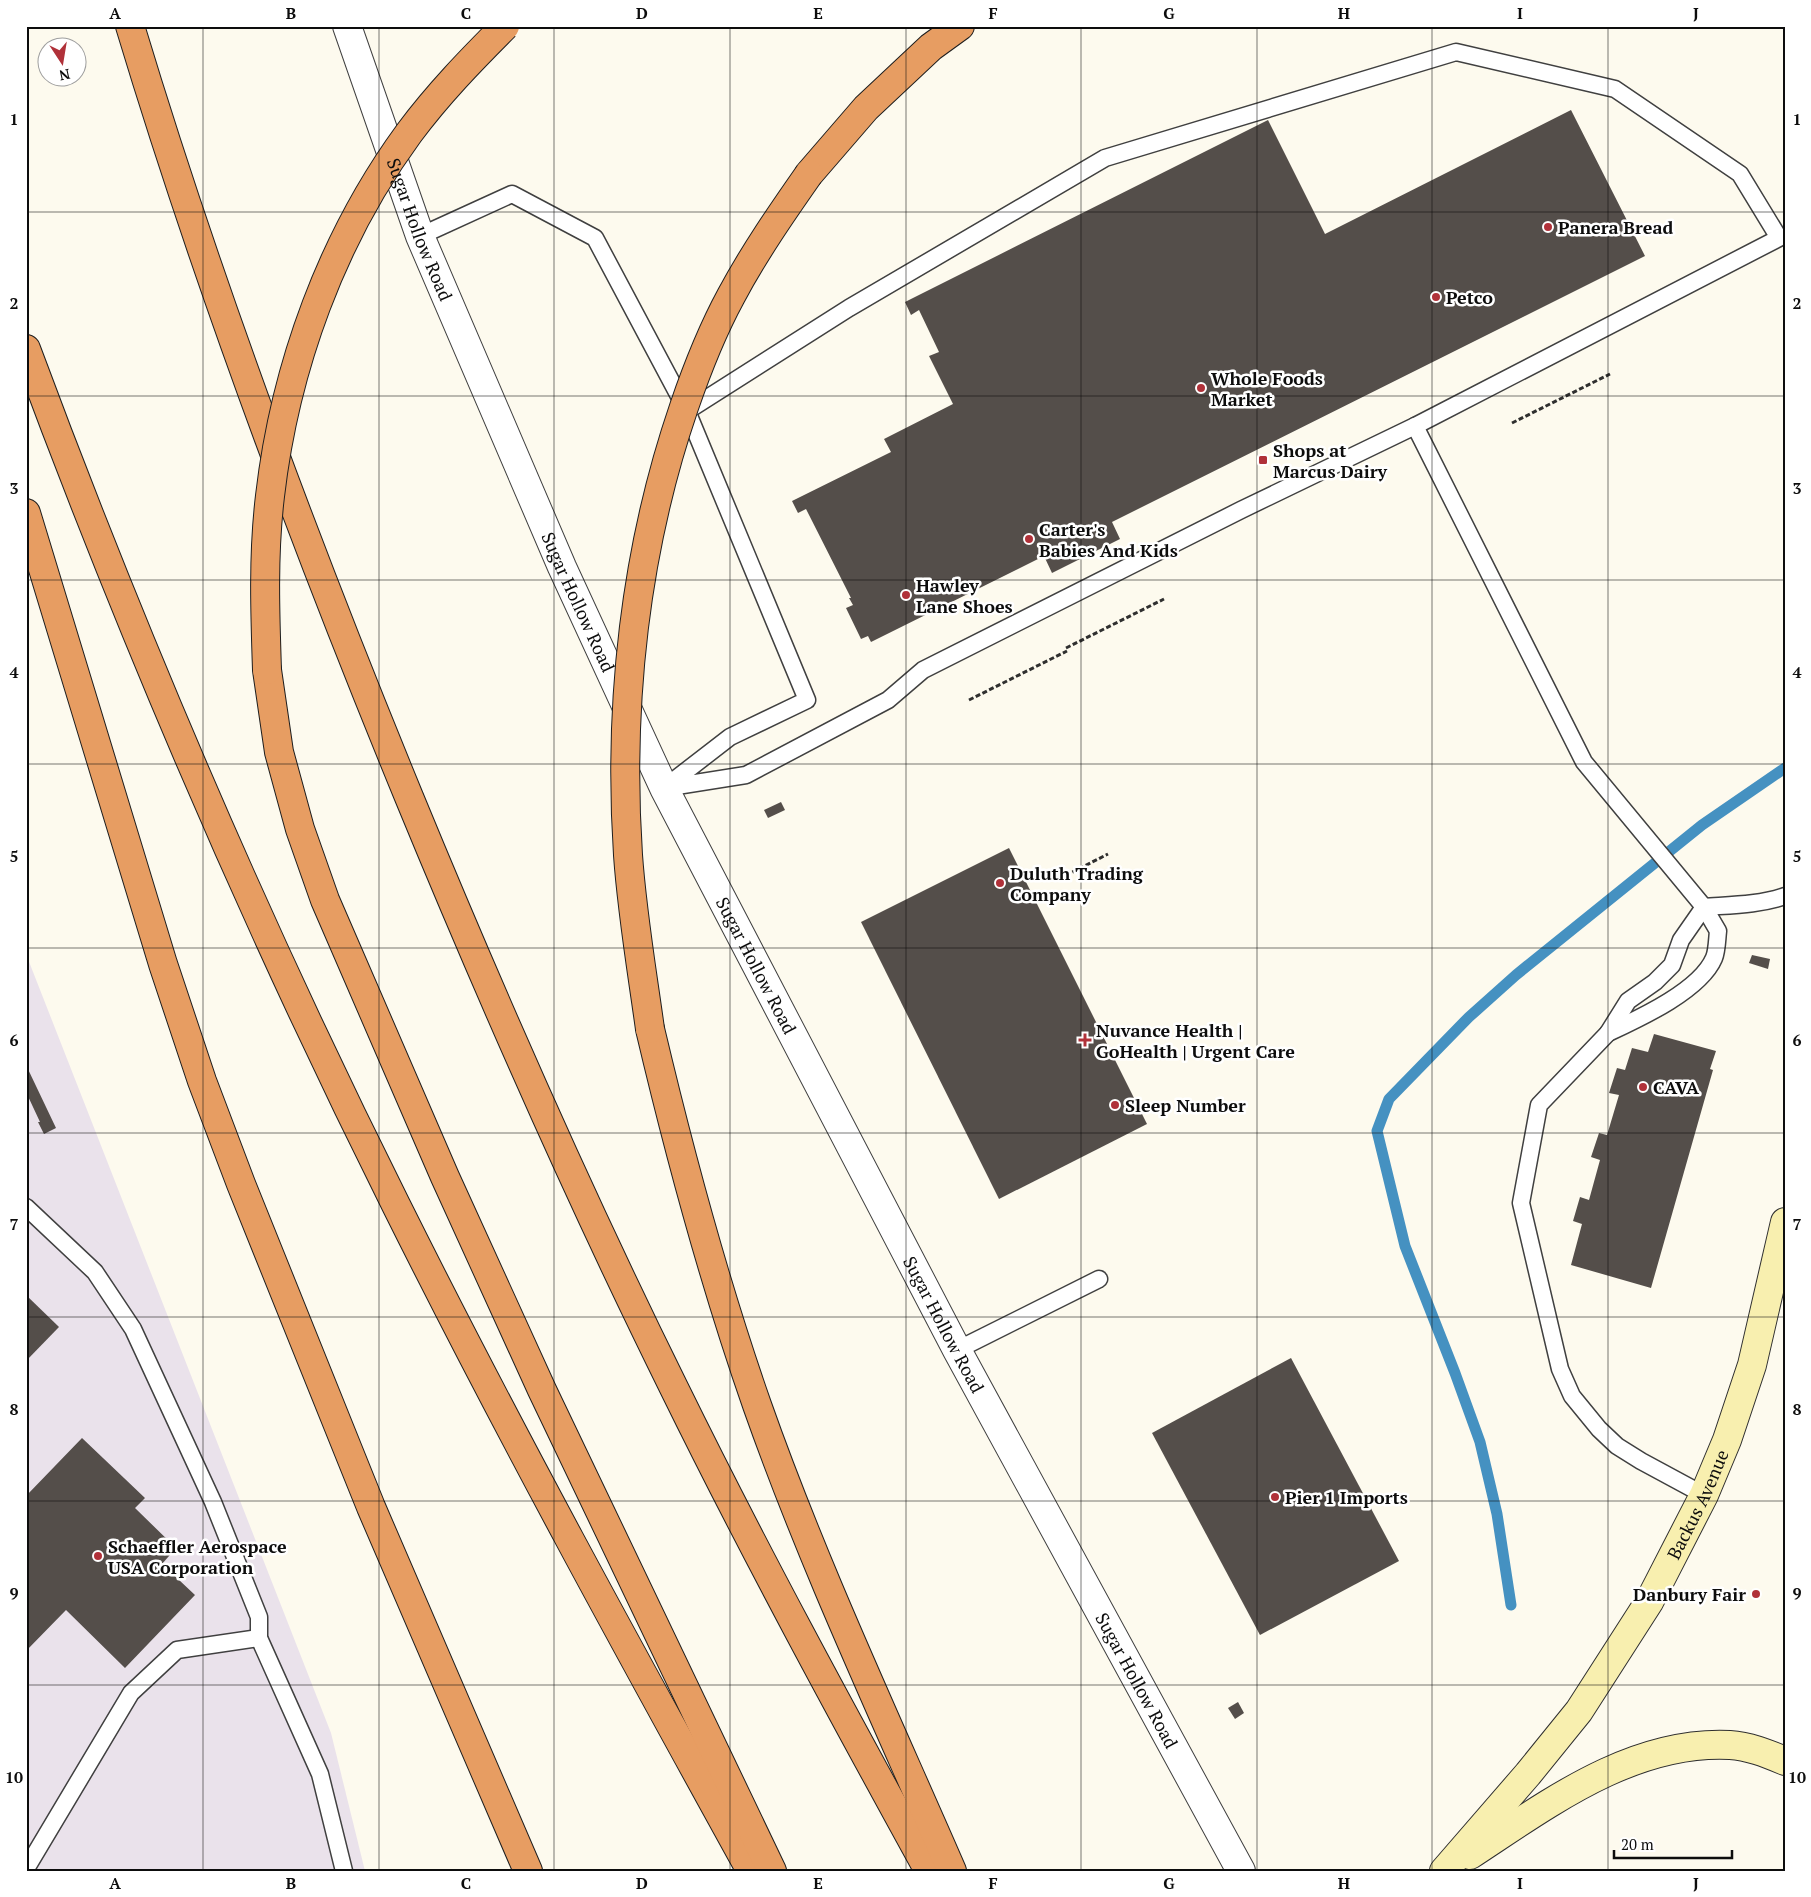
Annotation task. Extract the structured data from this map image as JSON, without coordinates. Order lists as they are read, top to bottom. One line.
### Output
{"streets":{"main road":["Backus Avenue"],"street":["Sugar Hollow Road"]},"places":{"other":["Panera Bread","Petco","Whole Foods Market","Carter's Babies And Kids","Hawley Lane Shoes","Duluth Trading Company","CAVA","Sleep Number","Pier 1 Imports","Schaeffler Aerospace USA Corporation","Danbury Fair"],"transit":["Shops at Marcus Dairy"],"health":["Nuvance Health | GoHealth | Urgent Care"]},"scale_bar":"20 m","north":"bottom","grid":{"columns":["A","B","C","D","E","F","G","H","I","J"],"rows":["1","2","3","4","5","6","7","8","9","10"]}}
